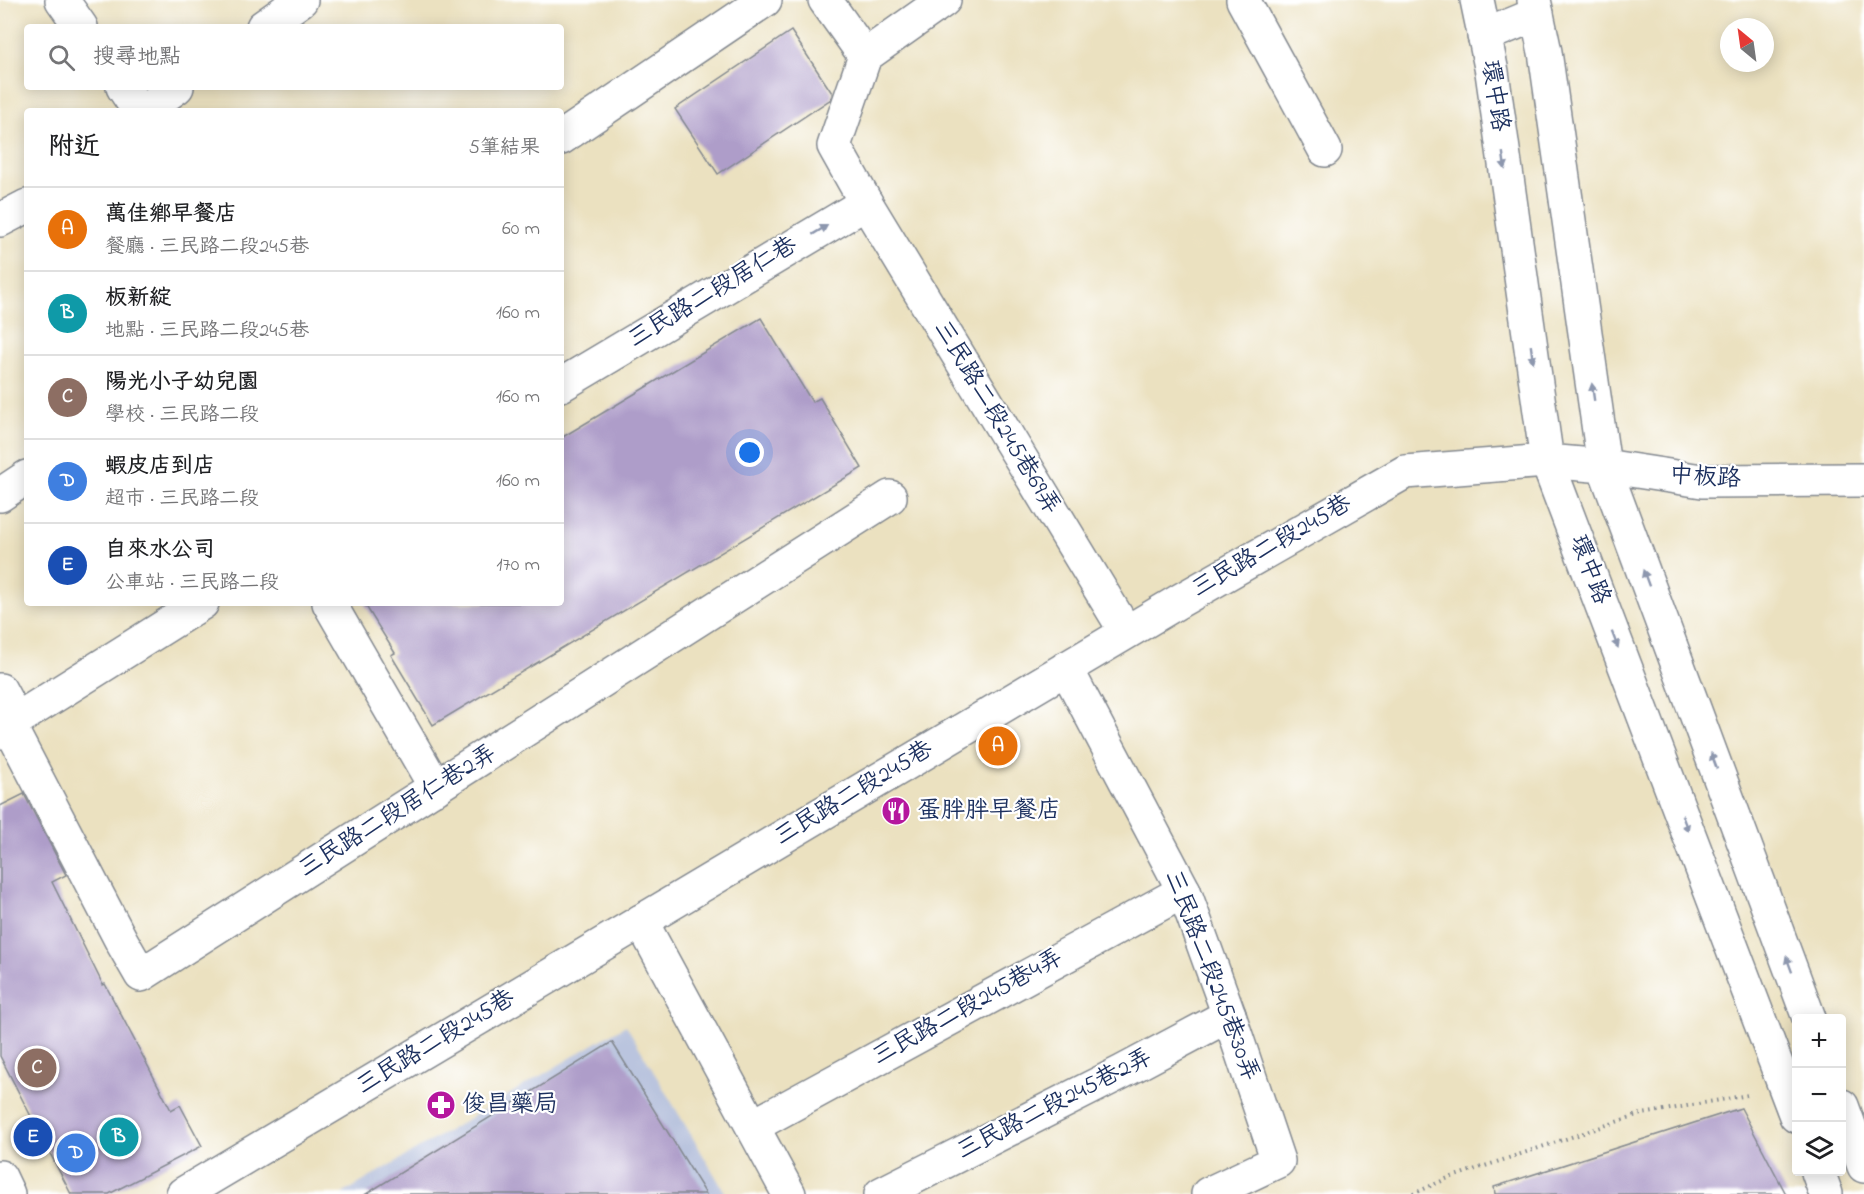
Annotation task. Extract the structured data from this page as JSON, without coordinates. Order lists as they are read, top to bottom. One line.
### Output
{"streets":{"street":["環中路","三民路二段居仁巷","三民路二段245巷69弄","中板路","三民路二段245巷","三民路二段居仁巷2弄","三民路二段245巷30弄","三民路二段245巷4弄","三民路二段245巷2弄"]},"crossings":[["環中路","中板路"],["環中路","三民路二段245巷"],["三民路二段居仁巷","三民路二段245巷69弄"],["三民路二段245巷69弄","三民路二段245巷"],["中板路","三民路二段245巷"],["三民路二段245巷","三民路二段245巷30弄"],["三民路二段245巷30弄","三民路二段245巷4弄"],["三民路二段245巷30弄","三民路二段245巷2弄"]],"places":{"restaurant":["蛋胖胖早餐店"],"pharmacy":["俊昌藥局"]},"north":"top left","page":{"search":"搜尋地點","heading":["附近","5筆結果"],"list":[{"mark":"A","name":"萬佳鄉早餐店","note":"餐廳 · 三民路二段245巷","value":"60 m"},{"mark":"B","name":"板新綻","note":"地點 · 三民路二段245巷","value":"160 m"},{"mark":"C","name":"陽光小子幼兒園","note":"學校 · 三民路二段","value":"160 m"},{"mark":"D","name":"蝦皮店到店","note":"超市 · 三民路二段","value":"160 m"},{"mark":"E","name":"自來水公司","note":"公車站 · 三民路二段","value":"170 m"}],"pins":["A","C","B","E","D"],"map_buttons":["+","−"]}}
